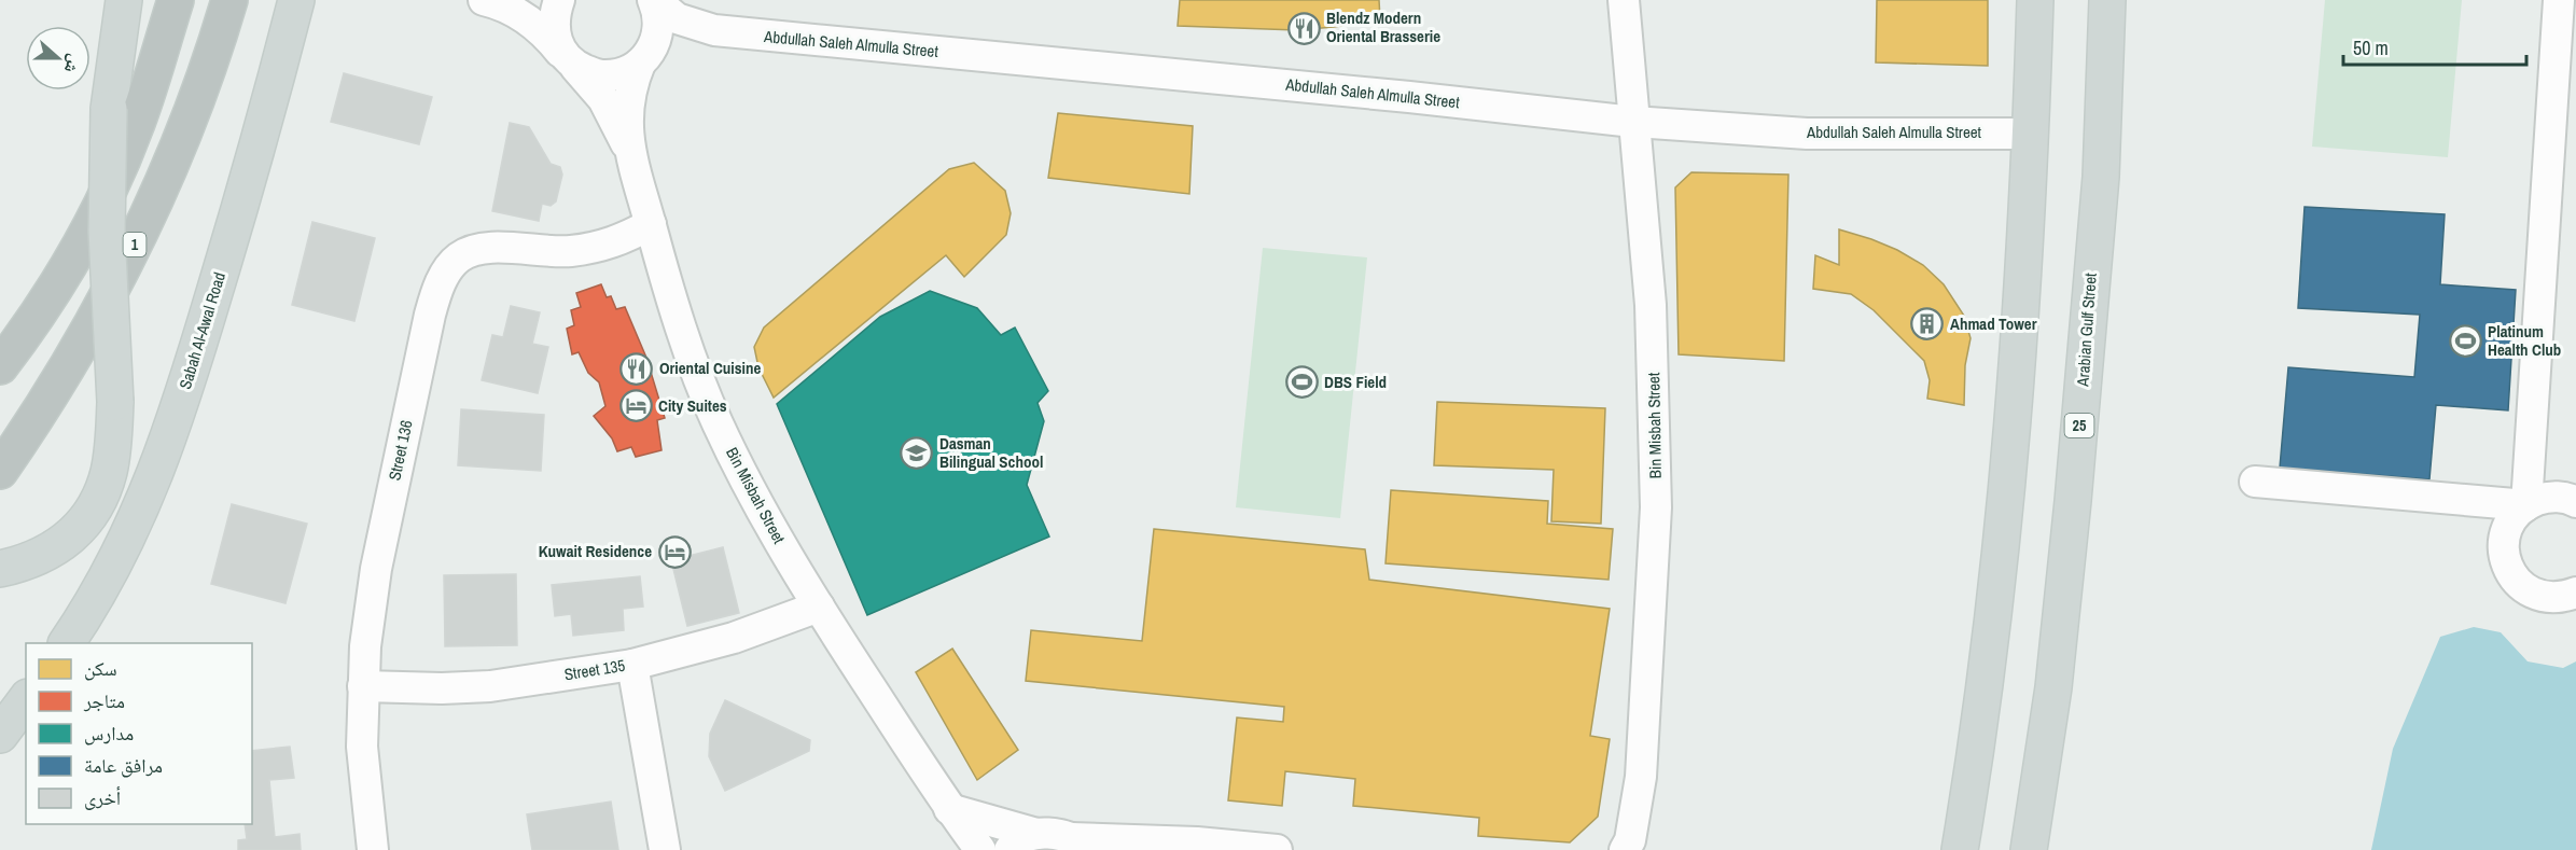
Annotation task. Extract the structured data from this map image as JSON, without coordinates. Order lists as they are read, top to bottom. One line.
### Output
{"streets":{"highway":["1"],"main road":["Arabian Gulf Street","Sabah Al-Awal Road","25"],"street":["Abdullah Saleh Almulla Street","Bin Misbah Street","Street 136","Street 135"]},"crossings":[["Abdullah Saleh Almulla Street","Bin Misbah Street"],["Bin Misbah Street","Street 136"],["Bin Misbah Street","Street 135"],["Street 136","Street 135"]],"places":{"restaurant":["Blendz Modern Oriental Brasserie","Oriental Cuisine"],"building":["Ahmad Tower"],"sports":["Platinum Health Club","DBS Field"],"hotel":["City Suites","Kuwait Residence"],"school or university":["Dasman Bilingual School"]},"legend":["سكن","متاجر","مدارس","مرافق عامة","أخرى"],"scale_bar":"50 m","north":"right"}
